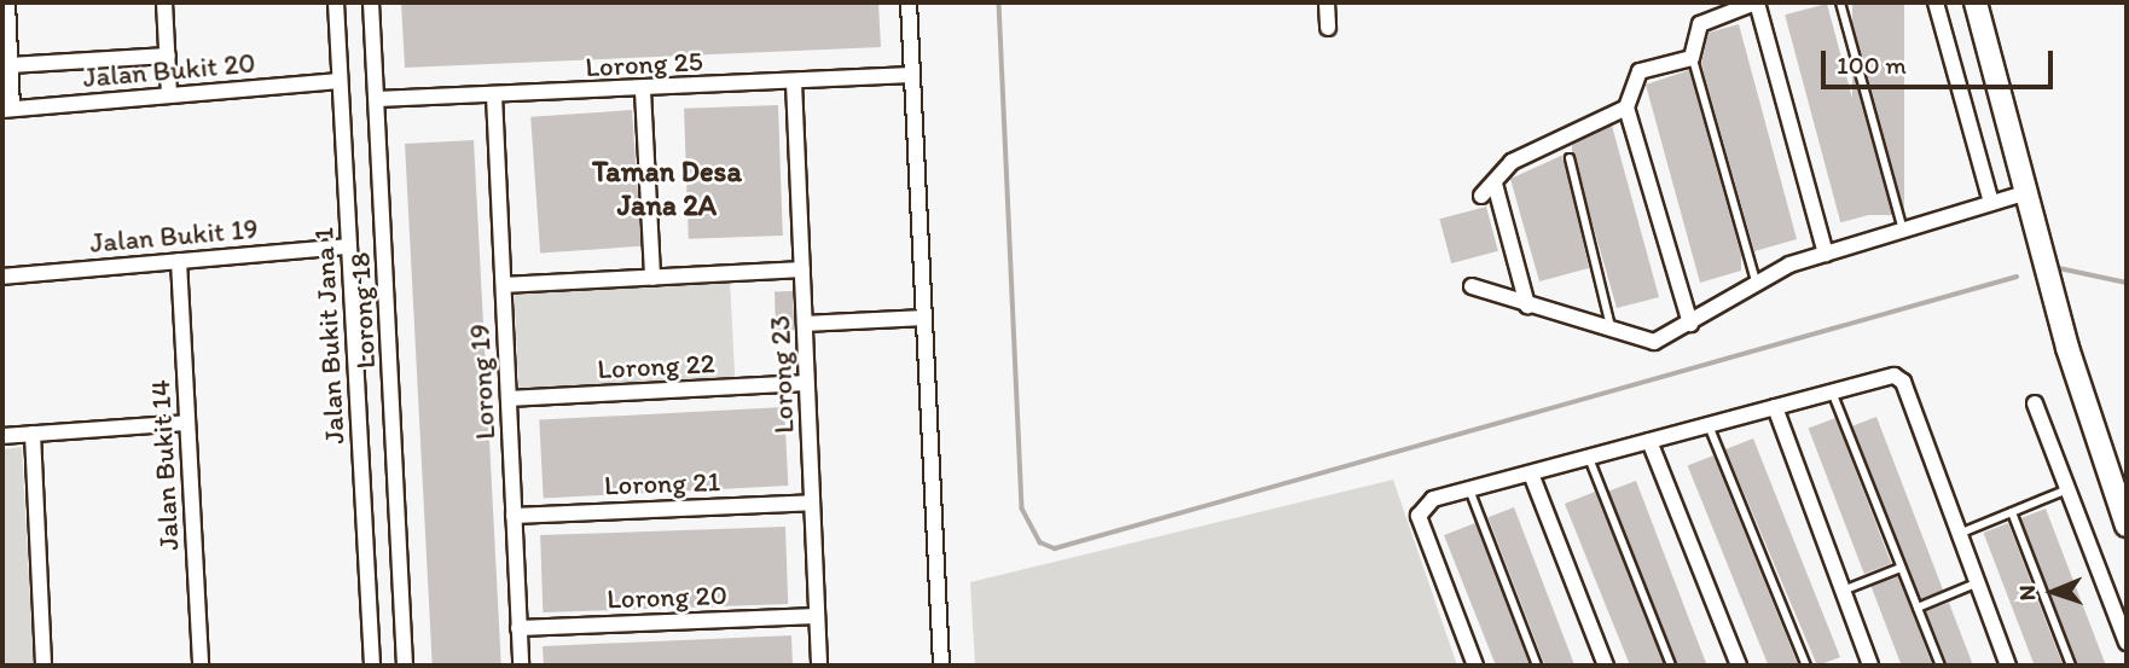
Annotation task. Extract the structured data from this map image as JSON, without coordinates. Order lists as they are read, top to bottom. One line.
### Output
{"streets":{"street":["Lorong 25","Jalan Bukit 20","Jalan Bukit 19","Lorong 18","Jalan Bukit Jana 1","Lorong 22","Lorong 23","Lorong 19","Jalan Bukit 14","Lorong 21","Lorong 20"]},"crossings":[["Lorong 25","Lorong 18"],["Lorong 25","Lorong 23"],["Lorong 25","Lorong 19"],["Jalan Bukit 20","Jalan Bukit Jana 1"],["Jalan Bukit 19","Jalan Bukit Jana 1"],["Jalan Bukit 19","Jalan Bukit 14"],["Lorong 22","Lorong 23"],["Lorong 22","Lorong 19"],["Lorong 23","Lorong 21"],["Lorong 23","Lorong 20"],["Lorong 19","Lorong 21"],["Lorong 19","Lorong 20"]],"districts":["Taman Desa Jana 2A"],"scale_bar":"100 m","north":"left"}
